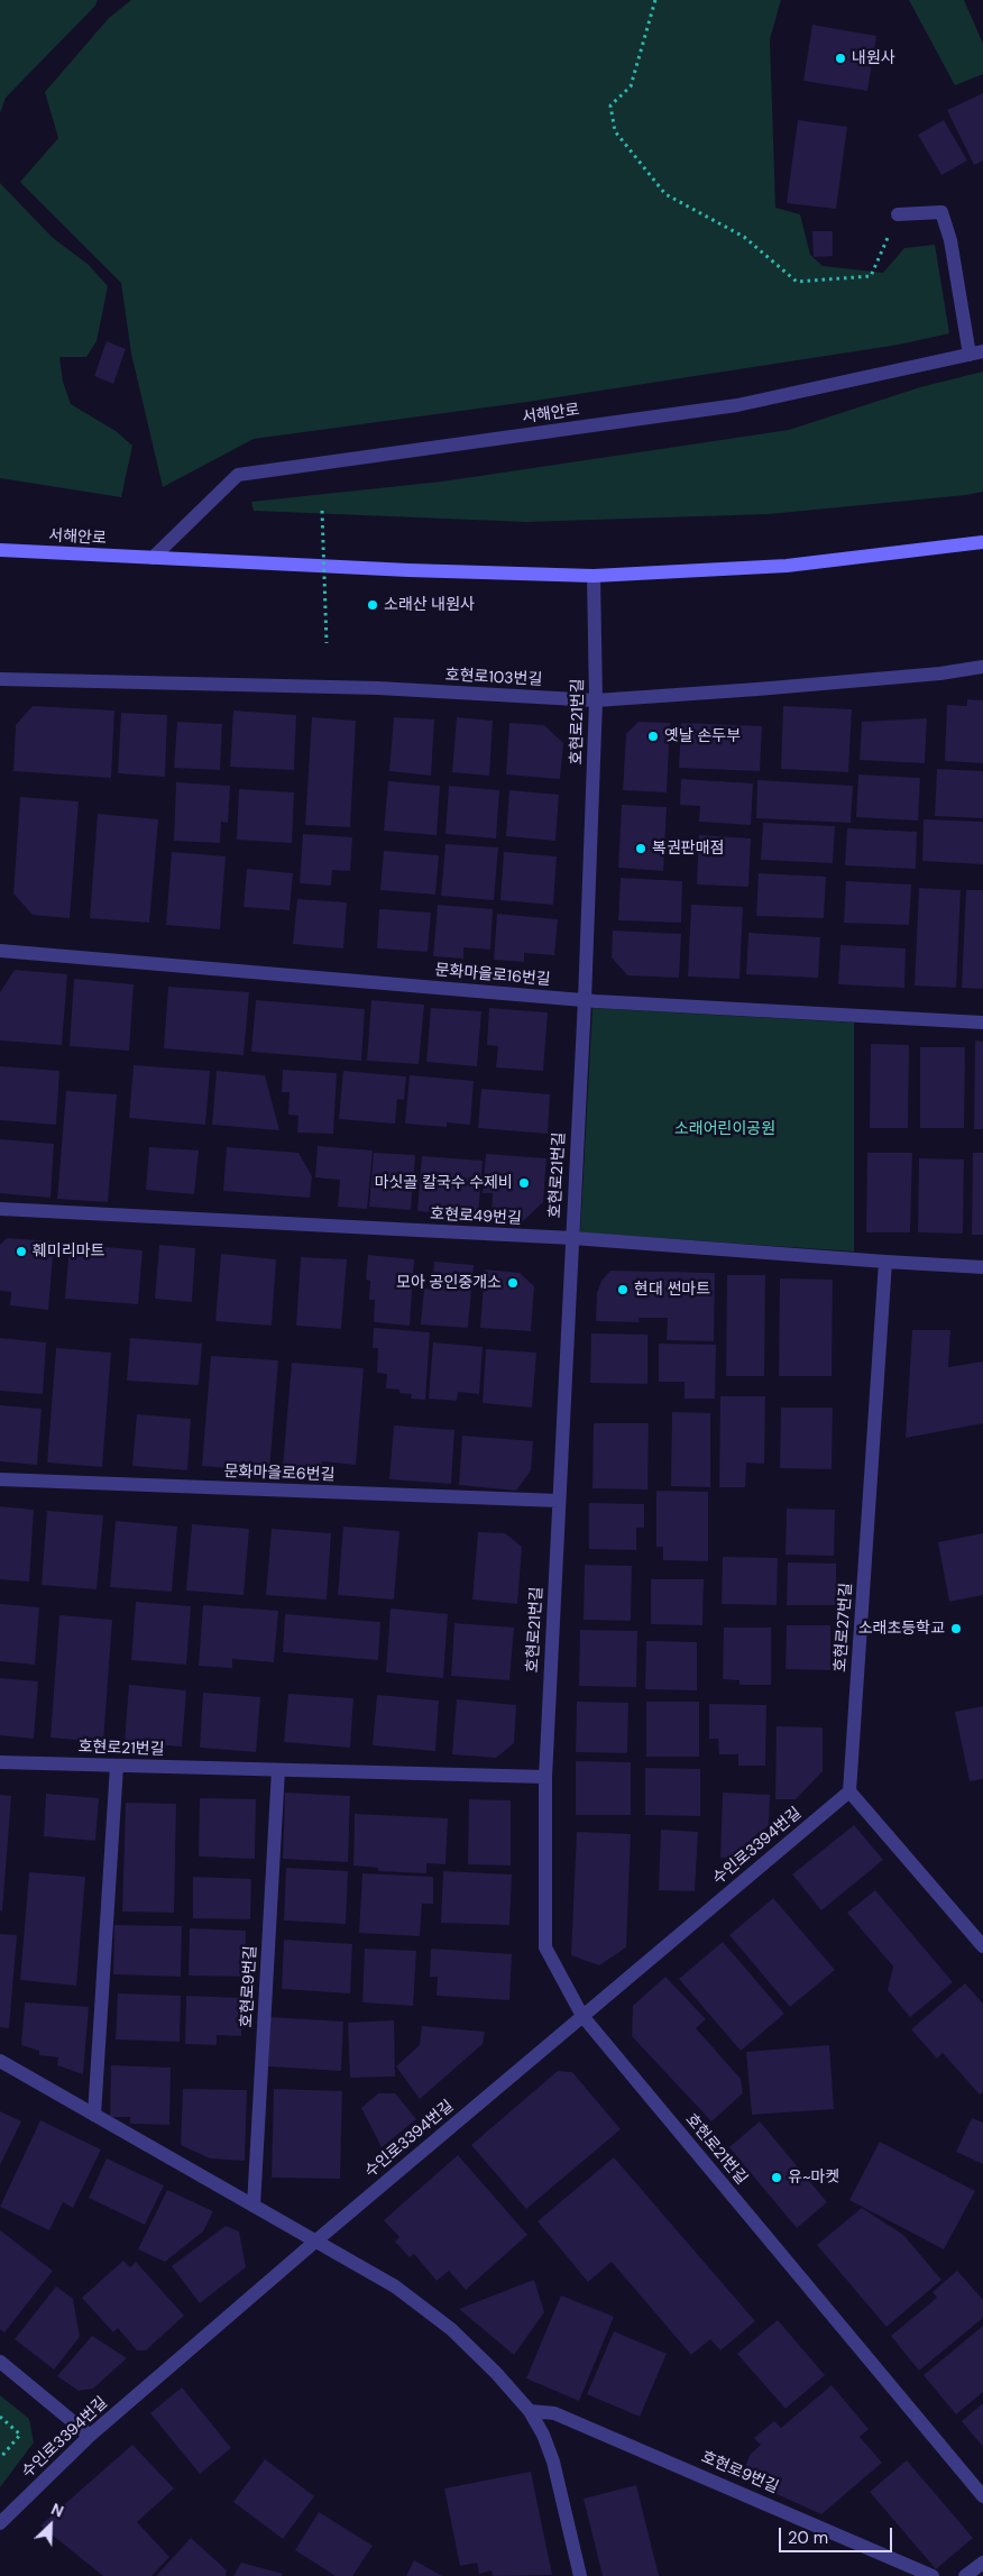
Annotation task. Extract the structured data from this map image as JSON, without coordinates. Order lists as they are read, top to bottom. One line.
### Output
{"streets":{"main road":["서해안로"],"street":["호현로103번길","호현로21번길","문화마을로16번길","호현로49번길","문화마을로6번길","호현로27번길","수인로3394번길","호현로9번길"]},"crossings":[["서해안로","호현로21번길"],["호현로103번길","호현로21번길"],["호현로21번길","문화마을로16번길"],["호현로21번길","호현로49번길"],["호현로21번길","문화마을로6번길"],["호현로21번길","수인로3394번길"],["호현로21번길","호현로9번길"],["호현로49번길","호현로27번길"],["호현로27번길","수인로3394번길"]],"parks":["소래어린이공원"],"places":["내원사","소래산 내원사","옛날 손두부","복권판매점","마싯골 칼국수 수제비","훼미리마트","모아 공인중개소","현대 썬마트","소래초등학교","유~마켓"],"scale_bar":"20 m","north":"top right"}
